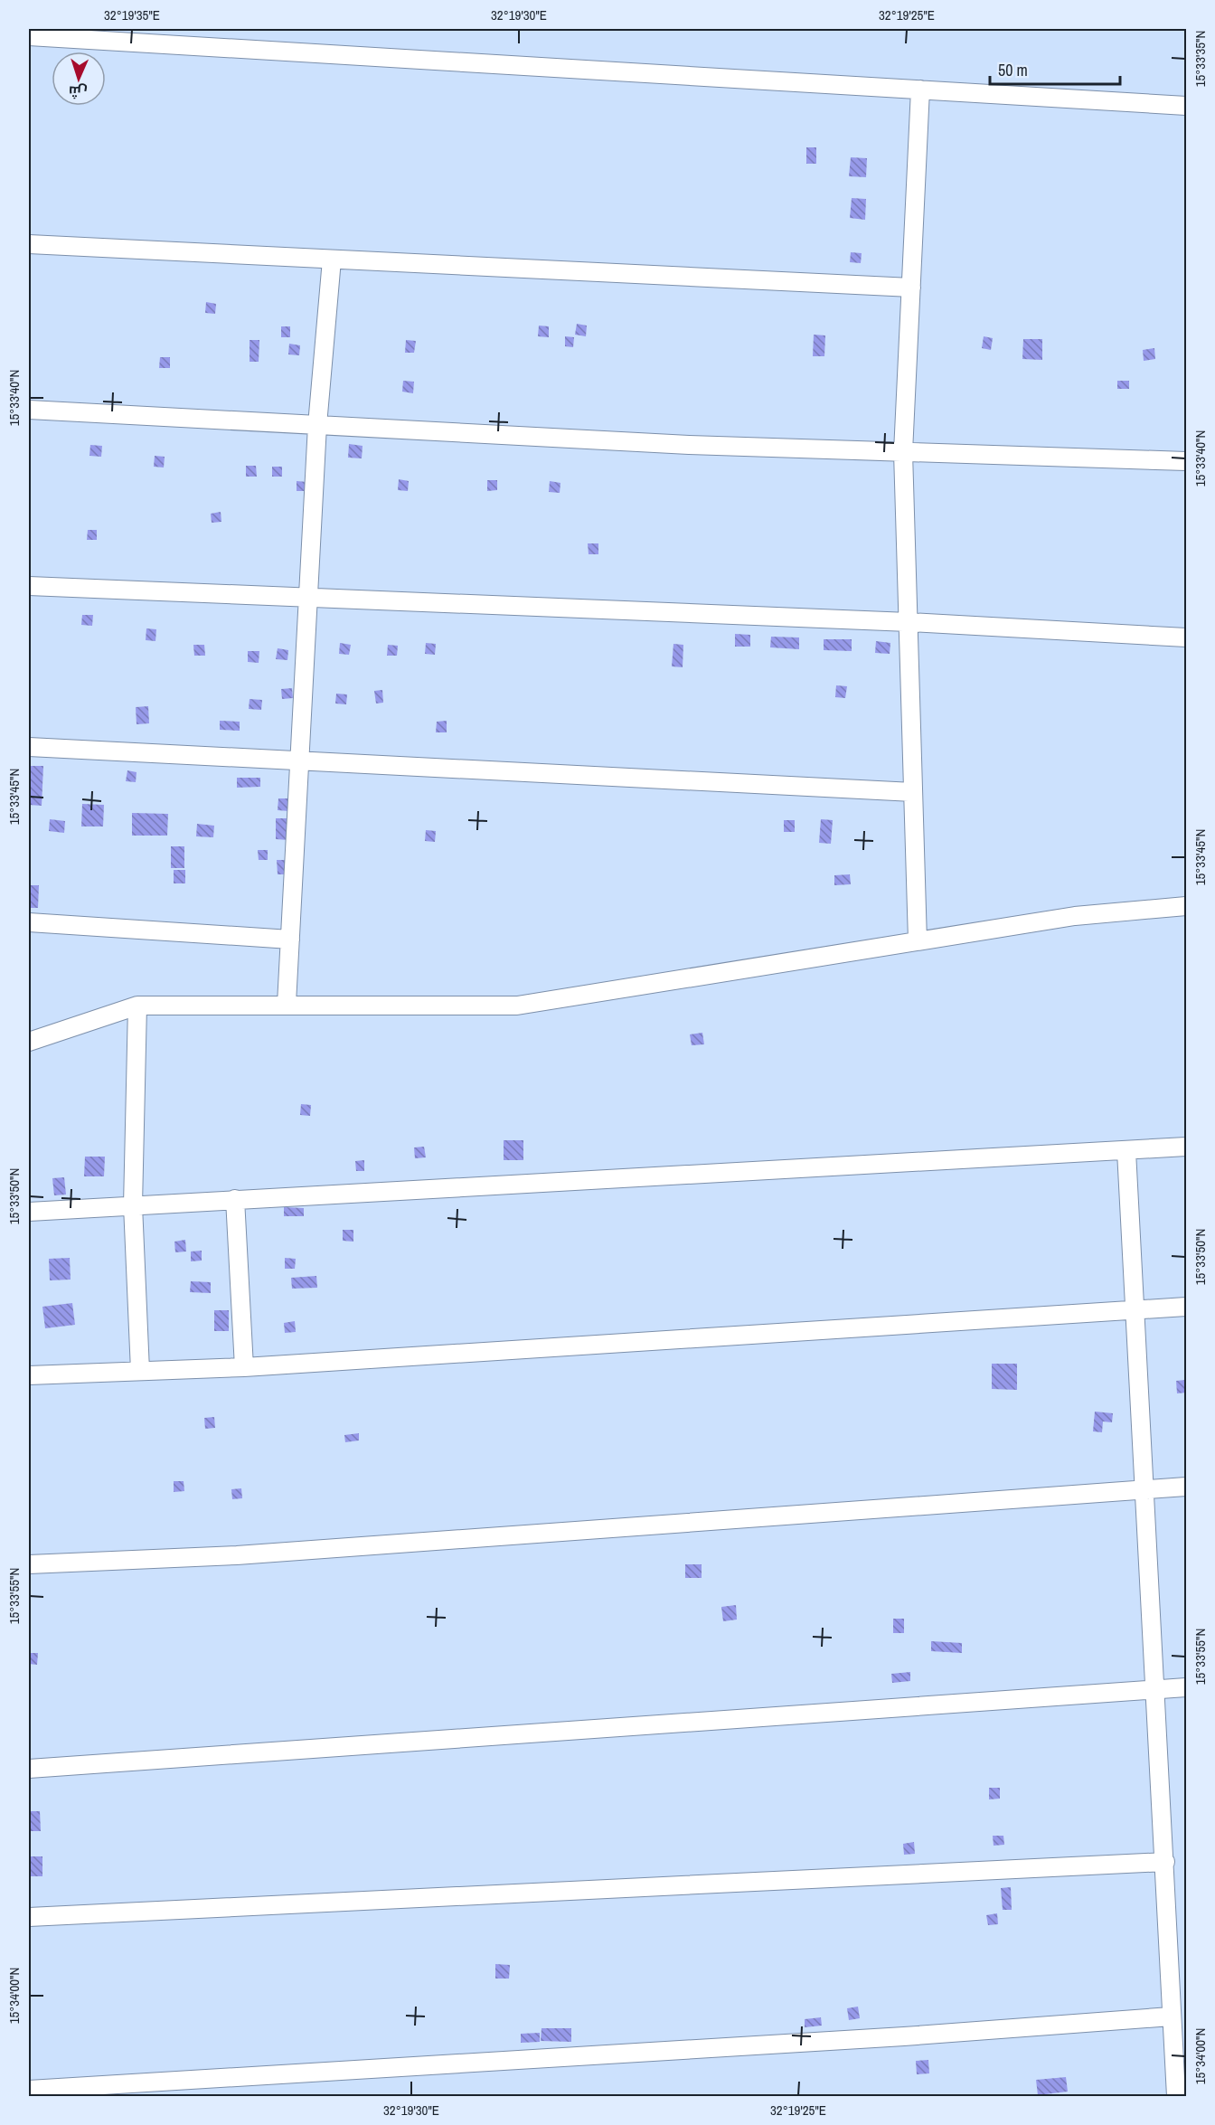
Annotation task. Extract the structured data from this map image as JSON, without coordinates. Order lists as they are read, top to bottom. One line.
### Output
{"scale_bar":"50 m","north":"bottom","coordinates":["32°19'35\"E","32°19'30\"E","32°19'25\"E","15°33'35\"N","15°33'40\"N","15°33'45\"N","15°33'50\"N","15°33'55\"N","15°34'00\"N"]}
